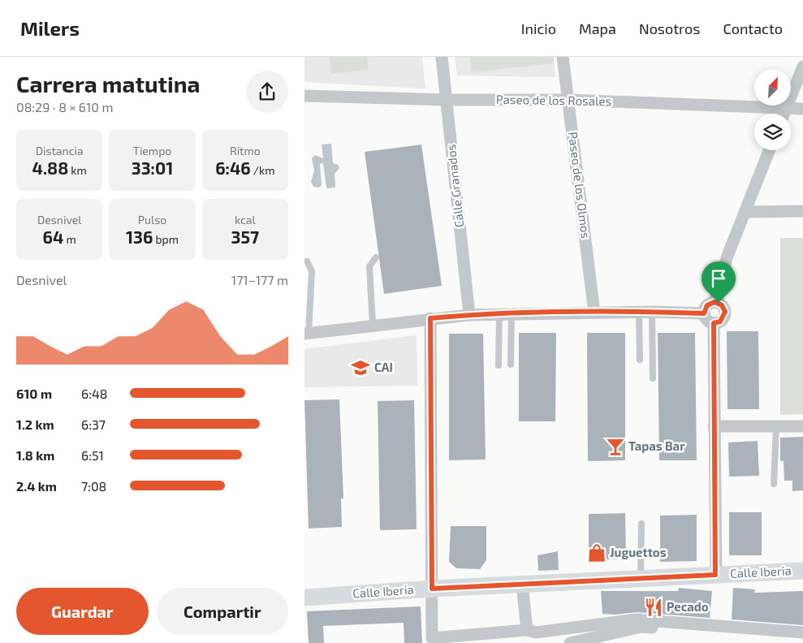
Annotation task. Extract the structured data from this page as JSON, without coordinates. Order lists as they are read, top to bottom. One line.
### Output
{"streets":{"main road":["Calle Iberia"],"street":["Paseo de los Rosales","Paseo de los Olmos","Calle Granados"]},"crossings":[["Paseo de los Rosales","Paseo de los Olmos"],["Paseo de los Rosales","Calle Granados"]],"places":{"school or university":["CAI"],"bar":["Tapas Bar"],"shop":["Juguettos"],"restaurant":["Pecado"]},"north":"top right","page":{"header":"Milers","nav":["Inicio","Mapa","Nosotros","Contacto"],"heading":["Carrera matutina","08:29 · 8 × 610 m"],"stats":[["Distancia","4.88 km"],["Tiempo","33:01"],["Ritmo","6:46 /km"],["Desnivel","64 m"],["Pulso","136 bpm"],["kcal","357"]],"chart":["Desnivel","171–177 m"],"list":[{"name":"610 m","note":"6:48"},{"name":"1.2 km","note":"6:37"},{"name":"1.8 km","note":"6:51"},{"name":"2.4 km","note":"7:08"}],"buttons":["Guardar","Compartir"]}}
